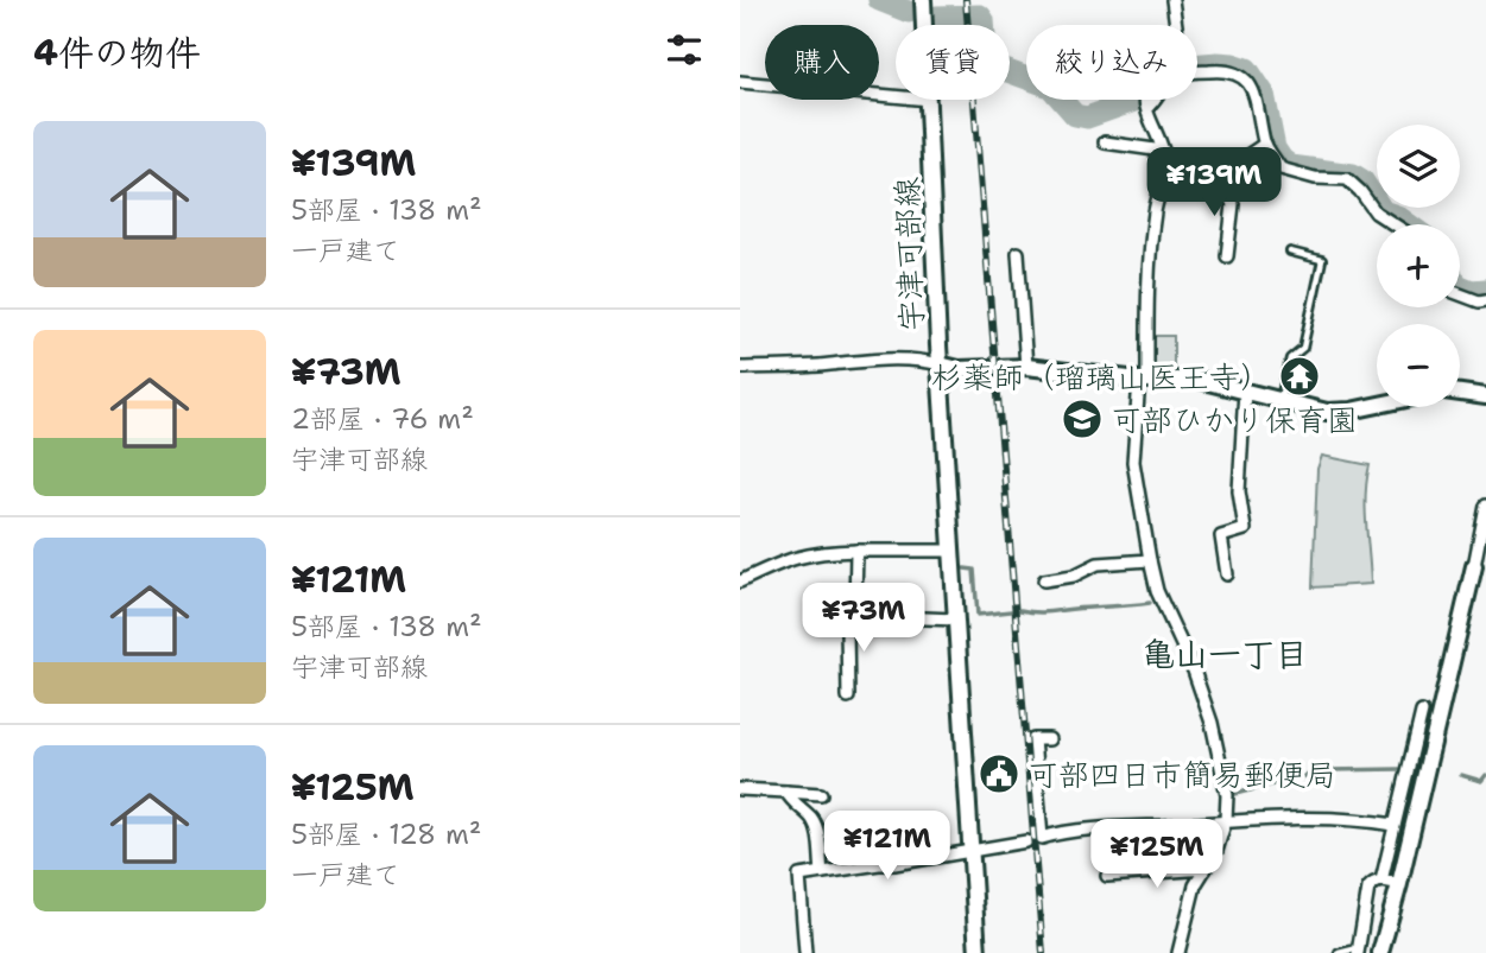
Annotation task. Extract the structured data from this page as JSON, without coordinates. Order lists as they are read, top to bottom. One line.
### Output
{"streets":{"main road":["宇津可部線"]},"districts":["亀山一丁目"],"places":{"temple":["杉薬師（瑠璃山医王寺）"],"school or university":["可部ひかり保育園"],"public building":["可部四日市簡易郵便局"]},"page":{"heading":"4件の物件","chip":["購入","賃貸","絞り込み"],"list":[{"name":"¥139M","note":"5部屋 · 138 m² · 一戸建て"},{"name":"¥73M","note":"2部屋 · 76 m² · 宇津可部線"},{"name":"¥121M","note":"5部屋 · 138 m² · 宇津可部線"},{"name":"¥125M","note":"5部屋 · 128 m² · 一戸建て"}],"map_buttons":["+","−"],"price":["¥139M","¥73M","¥121M","¥125M"]}}
